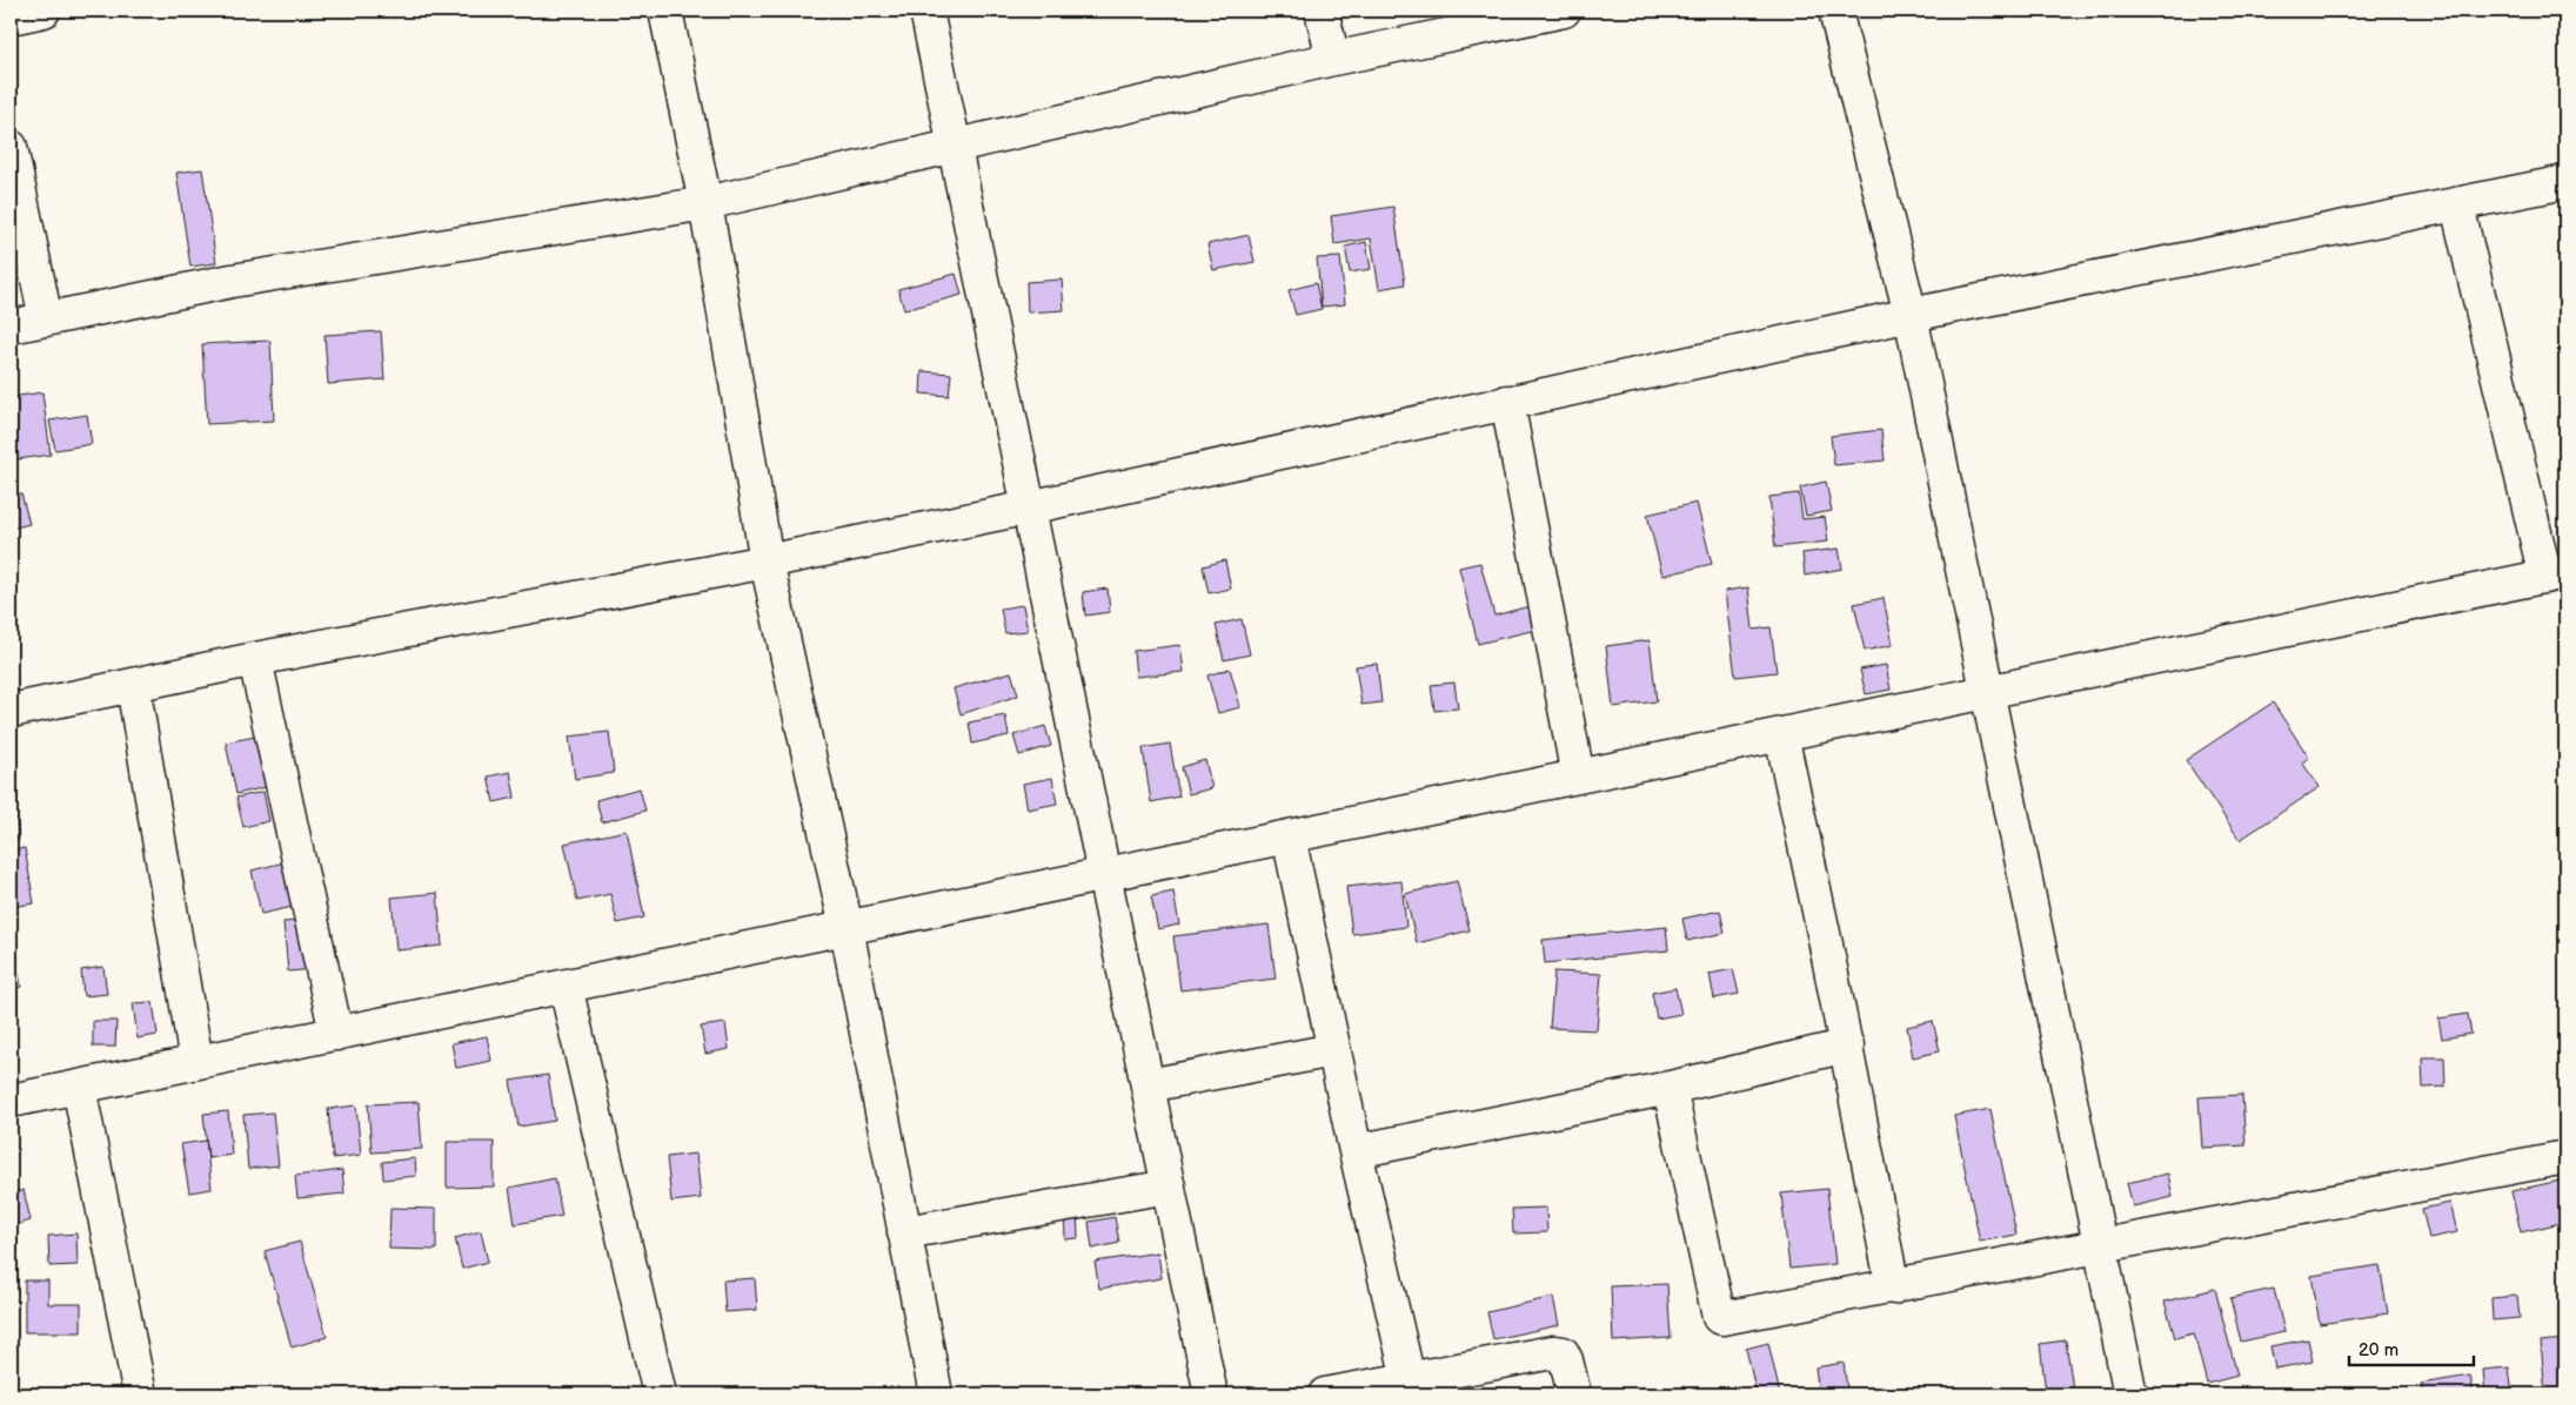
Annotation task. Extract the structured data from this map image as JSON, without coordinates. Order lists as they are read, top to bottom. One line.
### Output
{"scale_bar":"20 m"}
